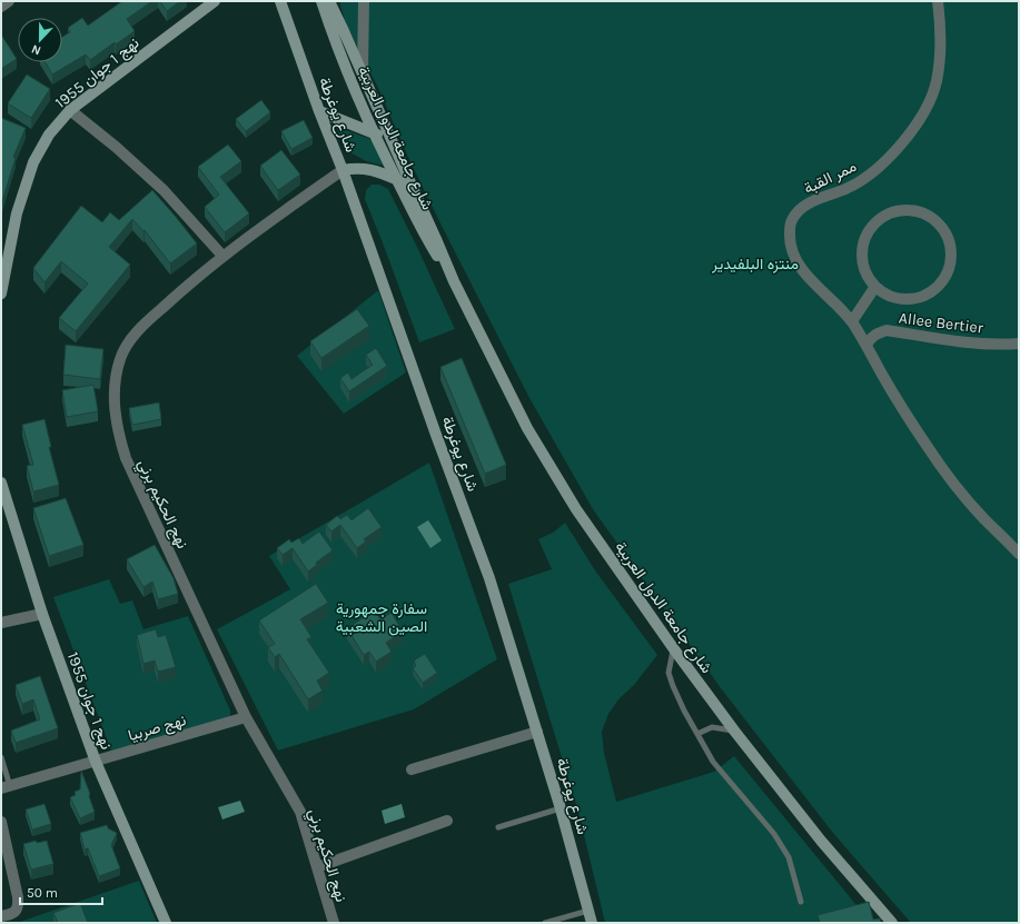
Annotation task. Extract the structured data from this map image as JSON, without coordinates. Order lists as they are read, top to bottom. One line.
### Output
{"streets":{"street":["نهج 1 جوان 1955","شارع يوغرطة","شارع جامعة الدول العربية","ممر القبة","Allee Bertier","نهج الحكيم برني","نهج صربيا"]},"crossings":[["نهج 1 جوان 1955","نهج صربيا"],["شارع يوغرطة","نهج الحكيم برني"],["ممر القبة","Allee Bertier"],["نهج الحكيم برني","نهج صربيا"]],"parks":["منتزه البلفيدير","سفارة جمهورية الصين الشعبية"],"scale_bar":"50 m","north":"bottom"}
